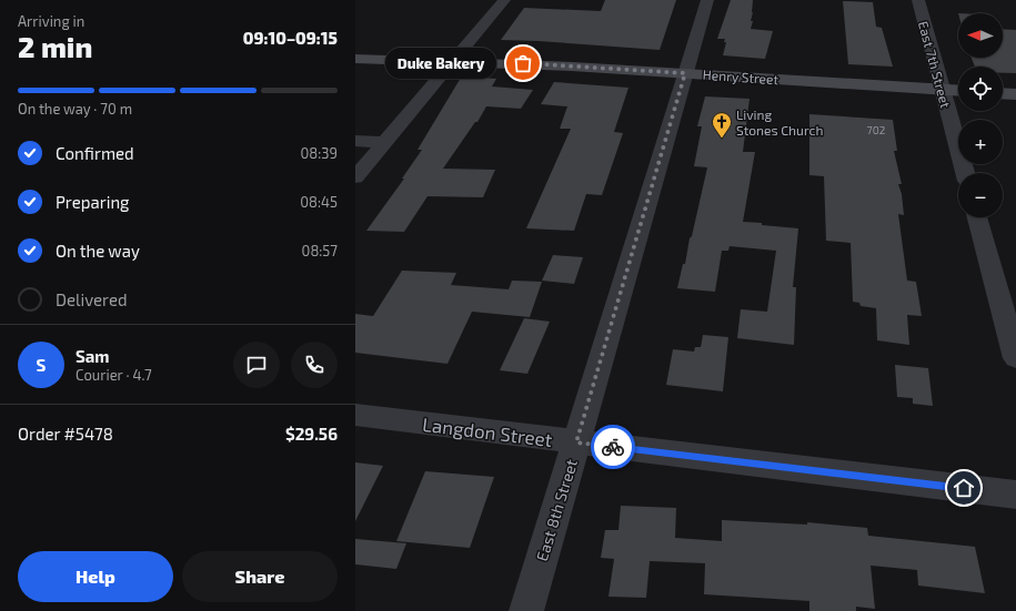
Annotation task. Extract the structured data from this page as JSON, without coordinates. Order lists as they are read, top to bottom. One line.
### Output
{"streets":{"street":["East 7th Street","Henry Street","Langdon Street","East 8th Street"]},"crossings":[["East 7th Street","Henry Street"],["Henry Street","East 8th Street"],["Langdon Street","East 8th Street"]],"places":{"other":["Duke Bakery"],"church":["Living Stones Church"]},"house_numbers":["702"],"north":"left","page":{"heading":["2 min","Arriving in","09:10–09:15"],"panel":["Sam","Courier · 4.7","Order #5478","$29.56"],"map_buttons":["+","−"],"bubble":"Duke Bakery","bar":"On the way · 70 m","list":[["Confirmed","08:39"],["Preparing","08:45"],["On the way","08:57"],"Delivered"],"round":"S","buttons":["Help","Share"]}}
